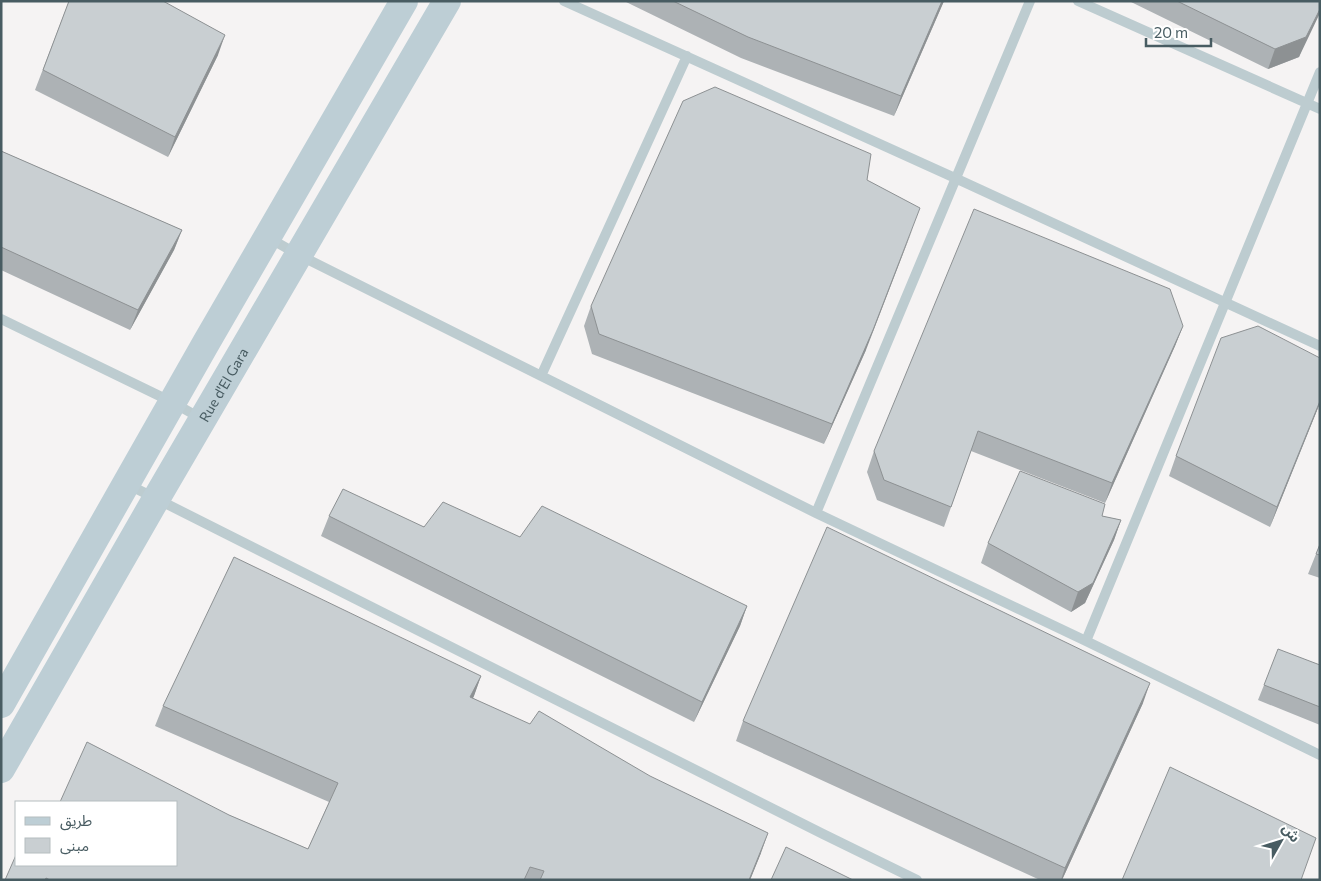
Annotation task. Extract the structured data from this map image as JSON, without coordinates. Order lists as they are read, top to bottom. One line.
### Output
{"streets":{"street":["Rue d'El Gara"]},"legend":["طريق","مبنى"],"scale_bar":"20 m","north":"top right"}
